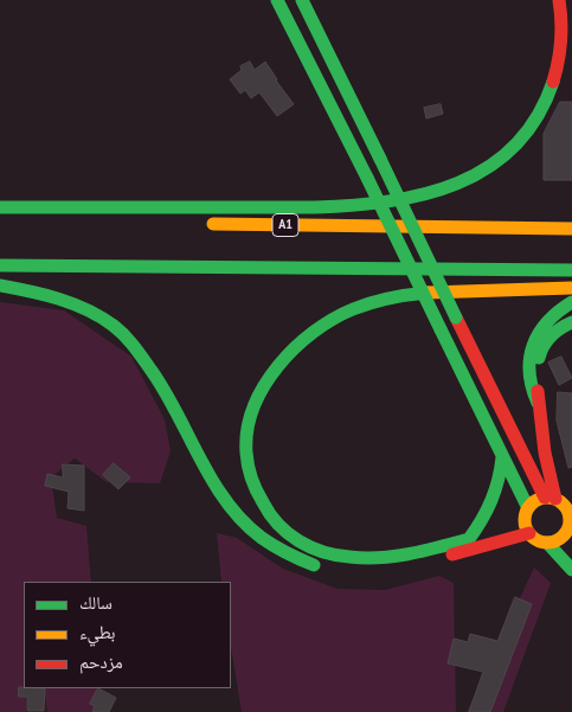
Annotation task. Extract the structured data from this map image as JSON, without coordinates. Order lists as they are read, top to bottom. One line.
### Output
{"streets":{"main road":["A1"]},"legend":["سالك","بطيء","مزدحم"]}
